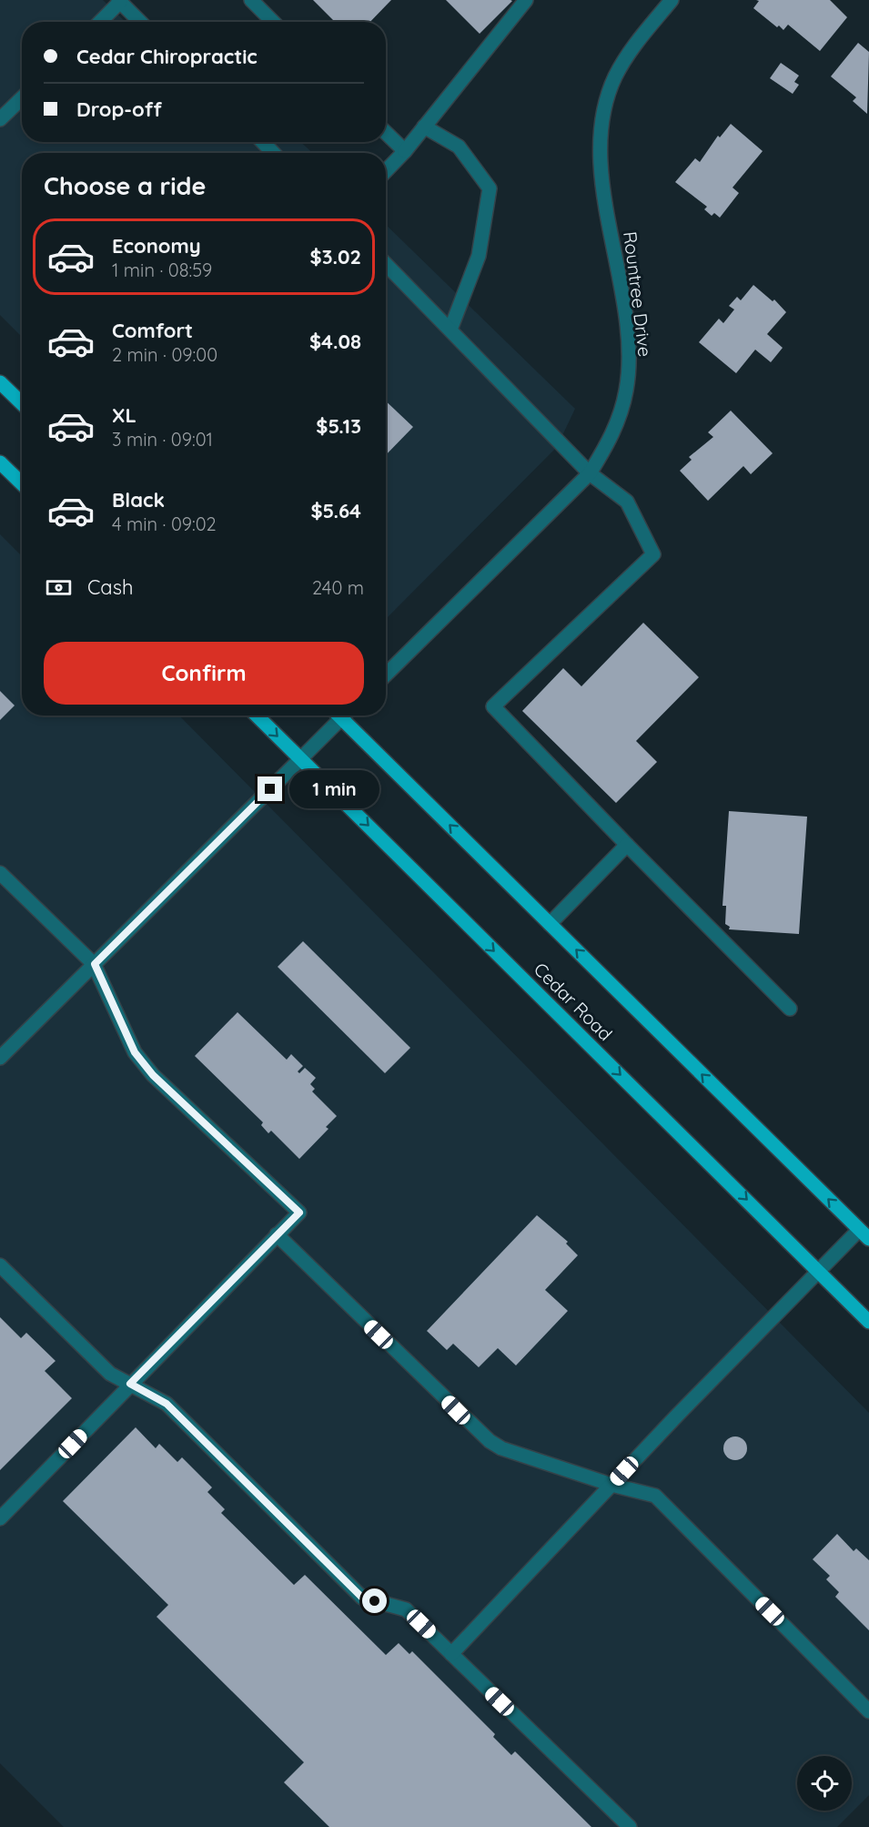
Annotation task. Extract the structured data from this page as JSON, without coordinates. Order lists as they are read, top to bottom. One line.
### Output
{"streets":{"main road":["Cedar Road"],"street":["Rountree Drive"]},"page":{"banner":["Cedar Chiropractic","Drop-off"],"heading":"Choose a ride","list":[{"name":"Economy","note":"1 min · 08:59","value":"$3.02"},{"name":"Comfort","note":"2 min · 09:00","value":"$4.08"},{"name":"XL","note":"3 min · 09:01","value":"$5.13"},{"name":"Black","note":"4 min · 09:02","value":"$5.64"}],"pay":["Cash","240 m"],"buttons":"Confirm","bubble":"1 min"}}
